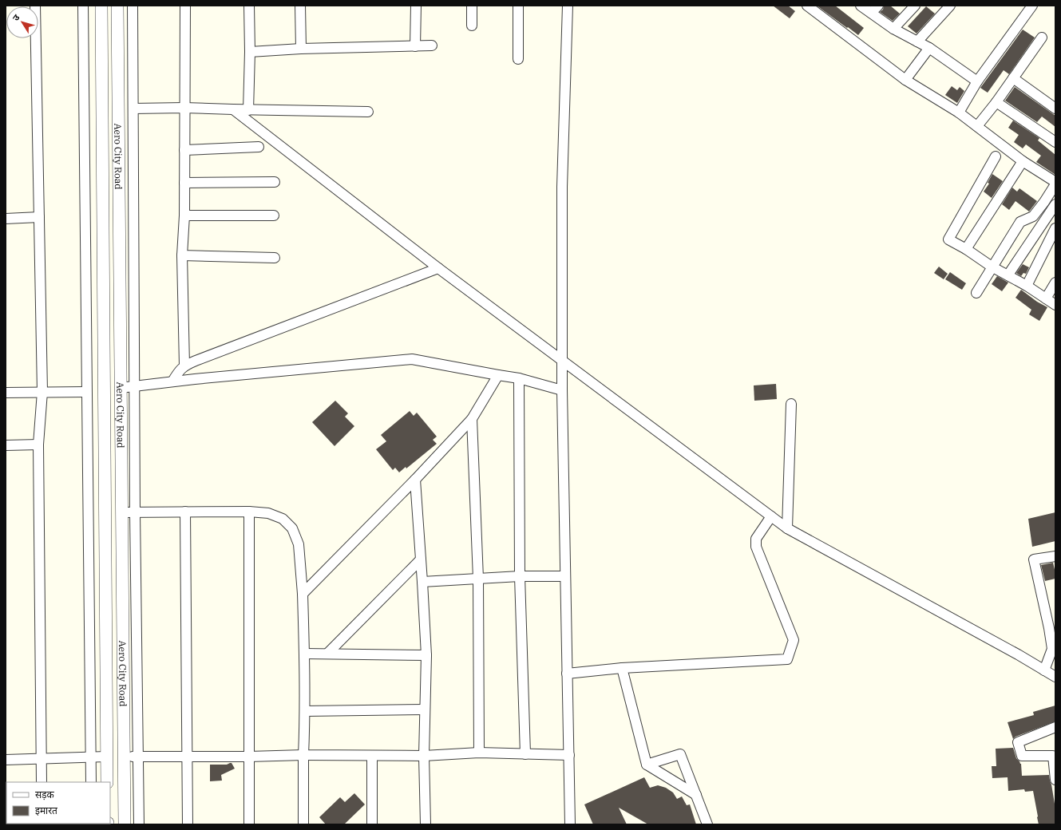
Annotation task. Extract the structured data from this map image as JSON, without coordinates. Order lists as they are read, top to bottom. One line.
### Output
{"streets":{"street":["Aero City Road"]},"legend":["सड़क","इमारत"],"north":"top left"}
